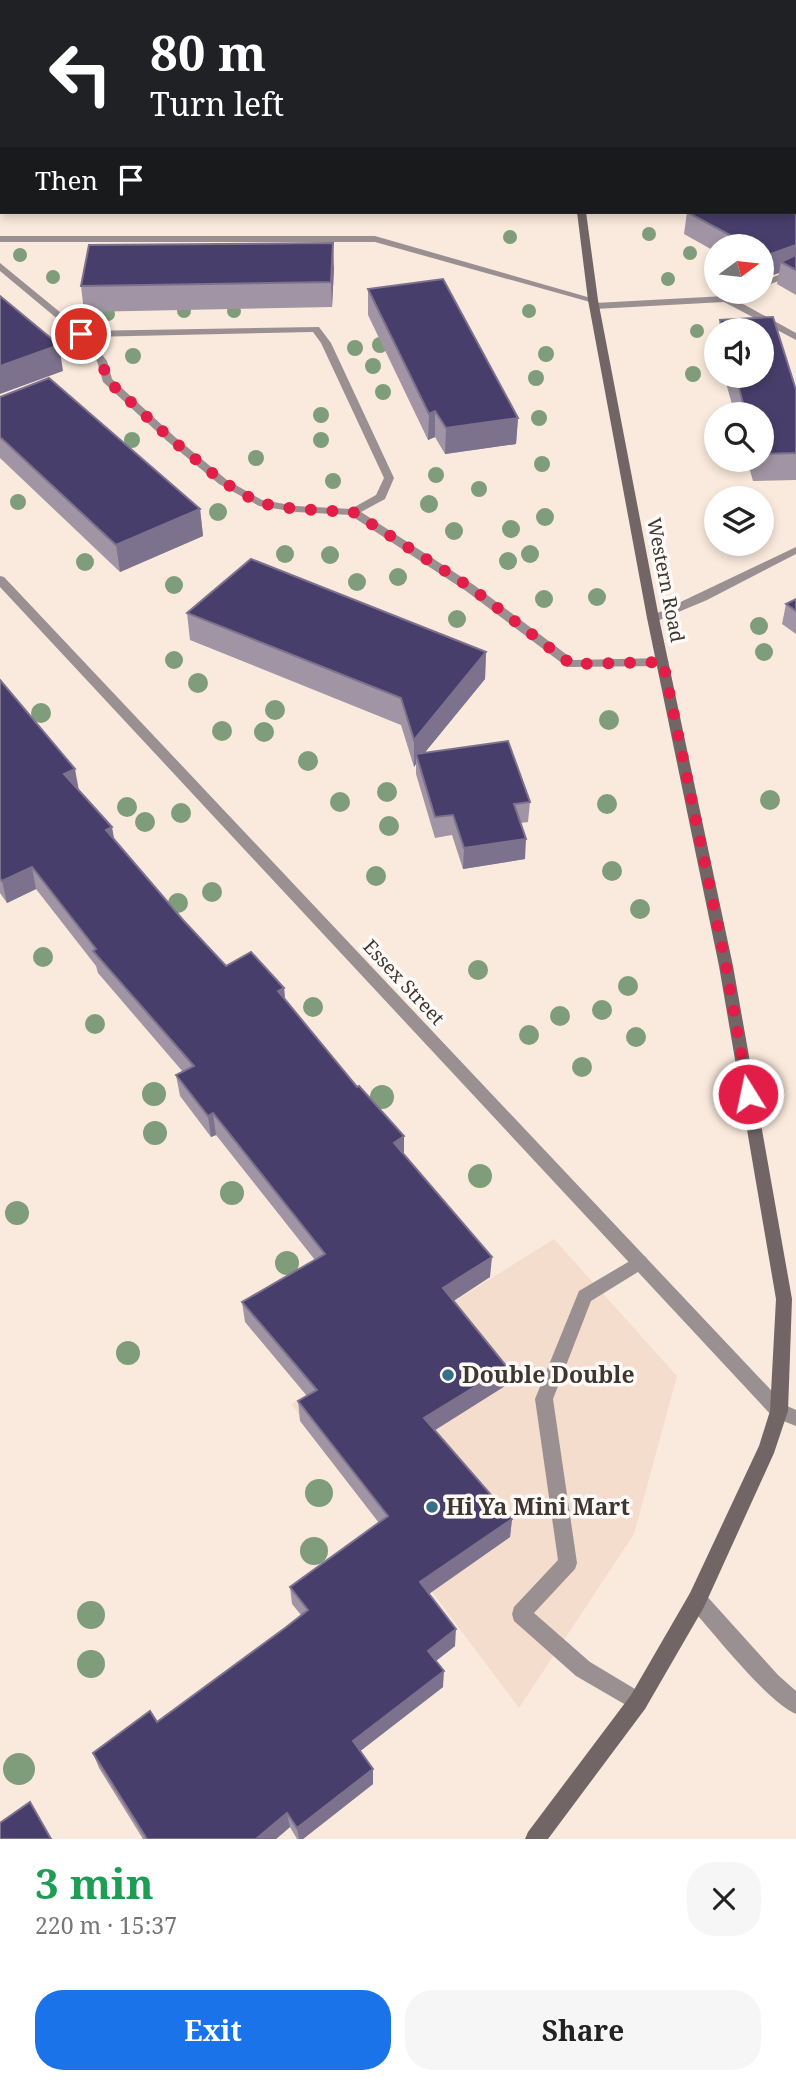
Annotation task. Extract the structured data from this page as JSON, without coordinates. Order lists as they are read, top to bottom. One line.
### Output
{"streets":{"main road":["Western Road"],"street":["Essex Street"]},"crossings":[["Western Road","Essex Street"]],"places":["Double Double","Hi Ya Mini Mart"],"north":"right","page":{"turn":["80 m","Turn left"],"then":"Then","heading":["3 min","220 m · 15:37"],"buttons":["Exit","Share"]}}
